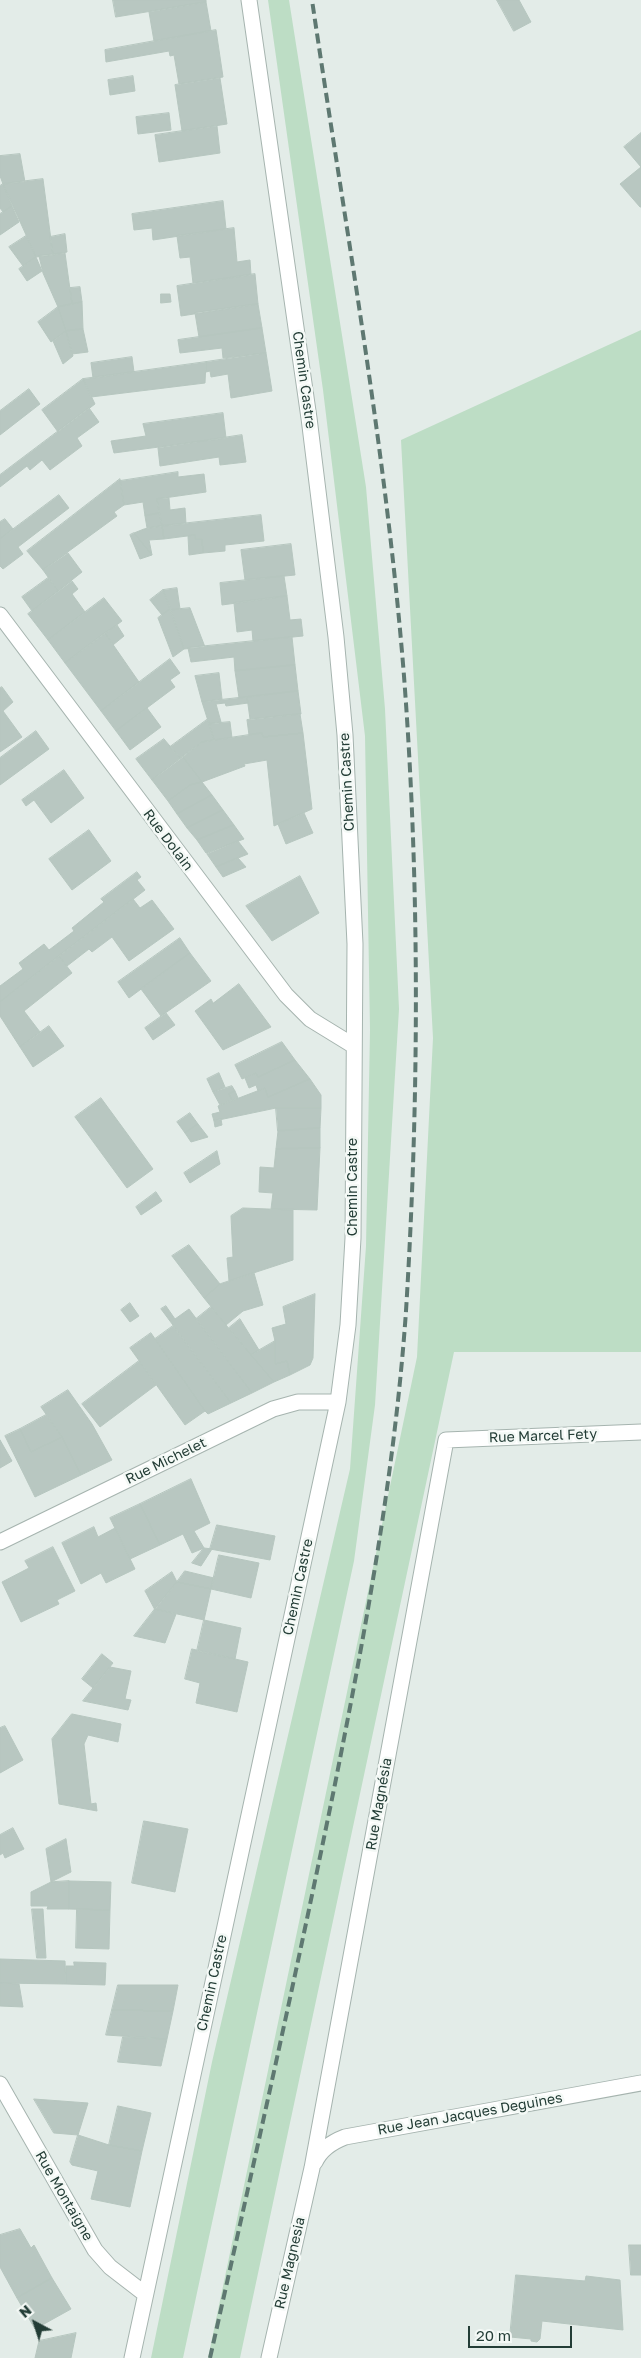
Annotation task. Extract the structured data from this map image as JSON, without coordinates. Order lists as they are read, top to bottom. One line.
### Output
{"streets":{"street":["Chemin Castre","Rue Dolain","Rue Marcel Fety","Rue Michelet","Rue Magnésia","Rue Jean Jacques Deguines","Rue Montaigne","Rue Magnesia"]},"crossings":[["Chemin Castre","Rue Dolain"],["Chemin Castre","Rue Michelet"],["Chemin Castre","Rue Montaigne"],["Rue Marcel Fety","Rue Magnésia"],["Rue Magnésia","Rue Jean Jacques Deguines"],["Rue Magnésia","Rue Magnesia"],["Rue Jean Jacques Deguines","Rue Magnesia"]],"scale_bar":"20 m","north":"top left"}
